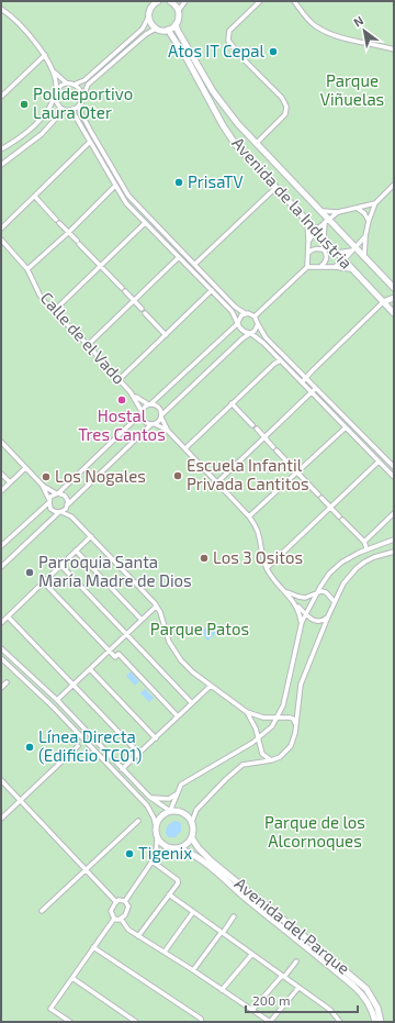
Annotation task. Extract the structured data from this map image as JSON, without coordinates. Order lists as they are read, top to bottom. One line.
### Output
{"streets":{"street":["Avenida de la Industria","Calle de el Vado","Avenida del Parque"]},"parks":["Parque Viñuelas","Parque Patos","Parque de los Alcornoques"],"places":["Atos IT Cepal","Polideportivo Laura Oter","PrisaTV","Hostal Tres Cantos","Escuela Infantil Privada Cantitos","Los Nogales","Los 3 Ositos","Parroquia Santa María Madre de Dios","Línea Directa (Edificio TC01)","Tigenix"],"scale_bar":"200 m","north":"top left"}
